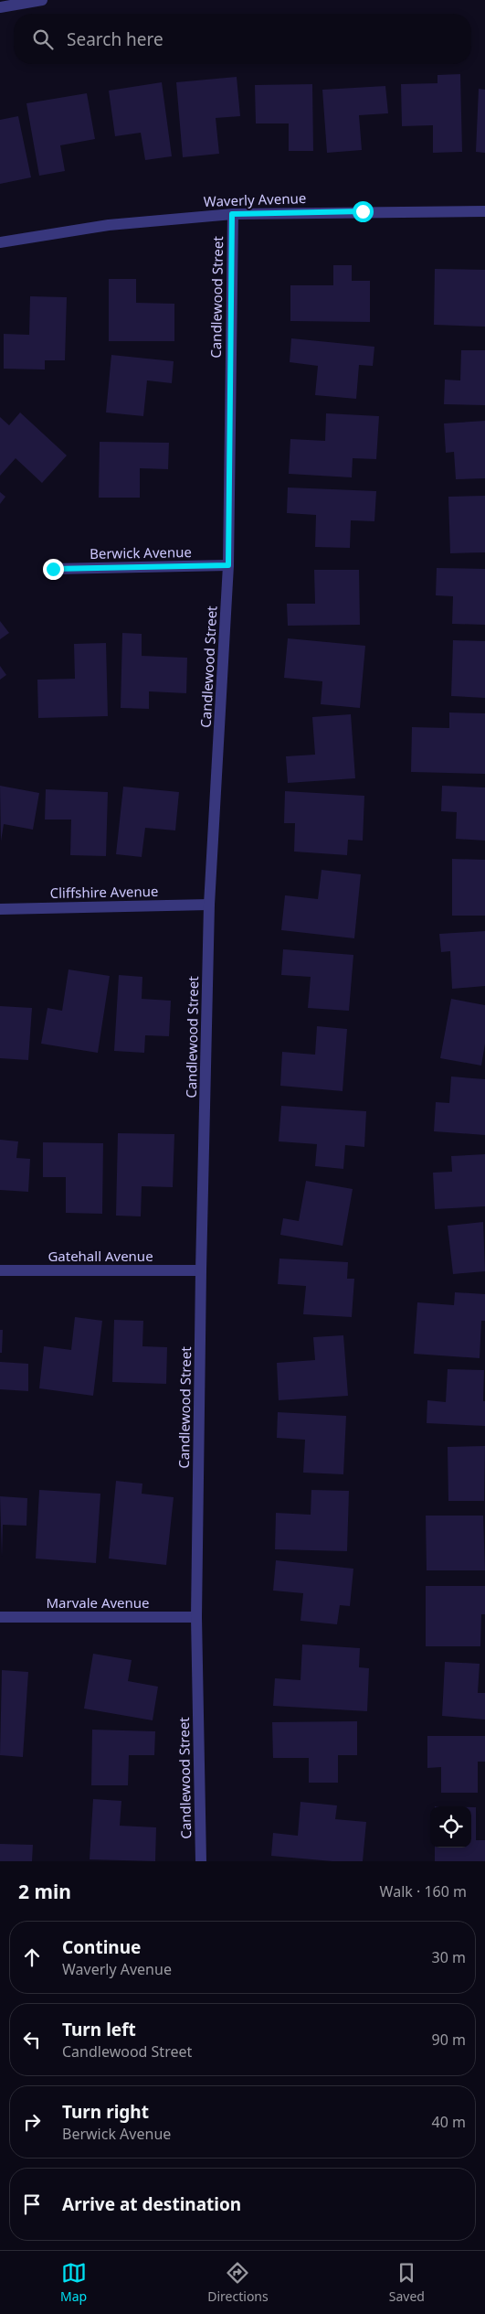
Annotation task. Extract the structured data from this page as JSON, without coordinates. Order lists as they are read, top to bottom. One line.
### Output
{"streets":{"street":["Waverly Avenue","Candlewood Street","Berwick Avenue","Cliffshire Avenue","Gatehall Avenue","Marvale Avenue"]},"crossings":[["Waverly Avenue","Candlewood Street"],["Candlewood Street","Berwick Avenue"],["Candlewood Street","Cliffshire Avenue"],["Candlewood Street","Gatehall Avenue"],["Candlewood Street","Marvale Avenue"]],"page":{"search":"Search here","heading":["2 min","Walk · 160 m"],"list":[["Continue","Waverly Avenue","30 m"],["Turn left","Candlewood Street","90 m"],["Turn right","Berwick Avenue","40 m"],"Arrive at destination"],"nav":["Map","Directions","Saved"]}}
